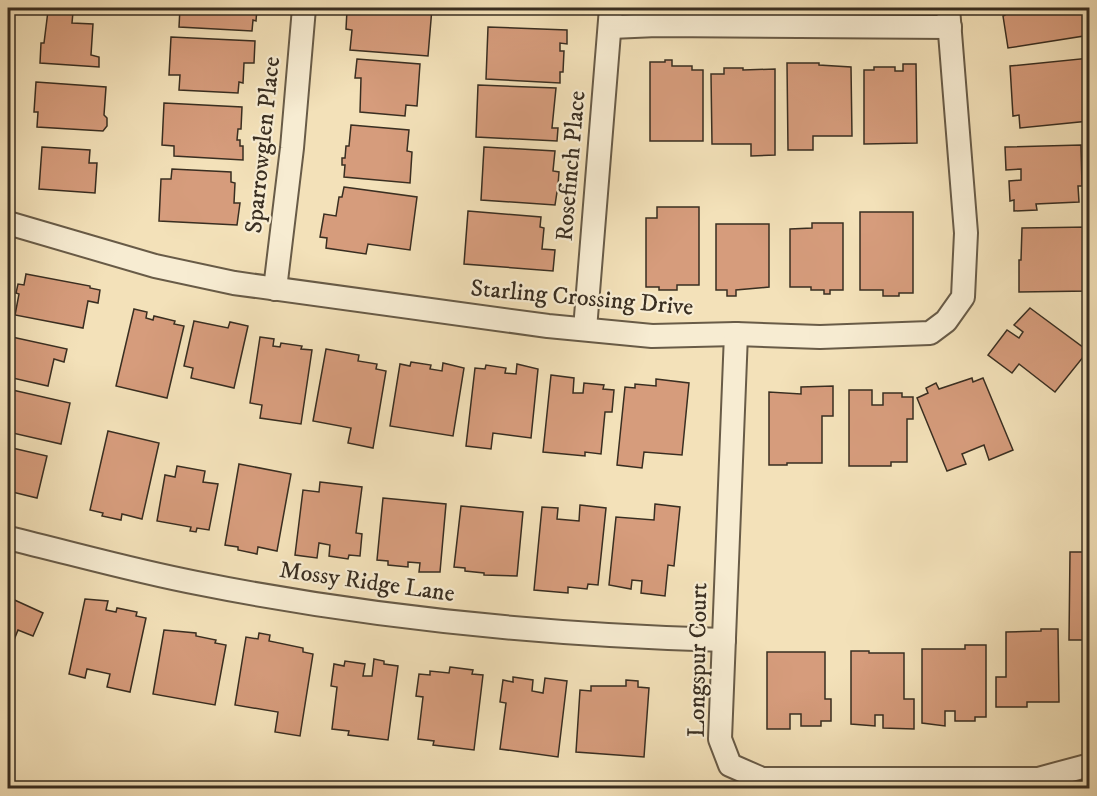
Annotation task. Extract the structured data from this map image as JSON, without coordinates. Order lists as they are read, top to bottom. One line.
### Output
{"streets":{"street":["Sparrowglen Place","Rosefinch Place","Starling Crossing Drive","Mossy Ridge Lane","Longspur Court"]},"crossings":[["Sparrowglen Place","Starling Crossing Drive"],["Rosefinch Place","Starling Crossing Drive"],["Starling Crossing Drive","Longspur Court"],["Mossy Ridge Lane","Longspur Court"]]}
